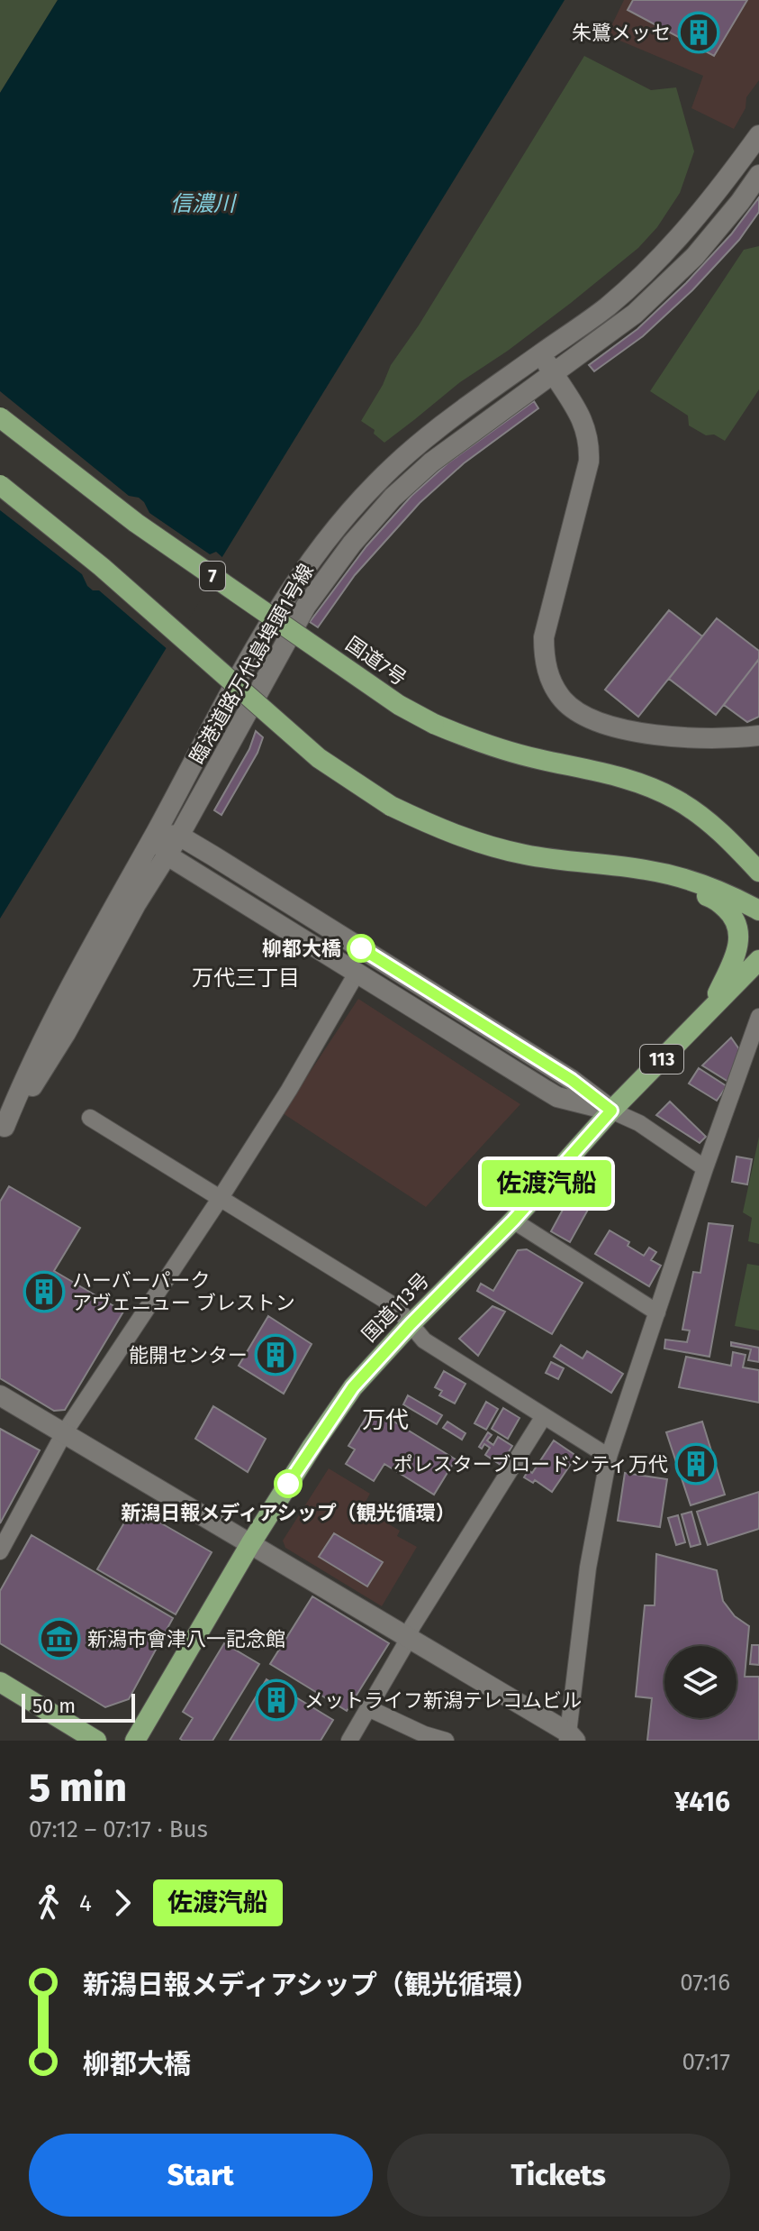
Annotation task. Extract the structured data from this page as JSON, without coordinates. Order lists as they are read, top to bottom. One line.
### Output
{"streets":{"highway":["7","国道7号","113","国道113号"],"street":["臨港道路万代島埠頭1号線"]},"districts":["万代三丁目","万代"],"water":["信濃川"],"places":{"building":["朱鷺メッセ","ハーバーパーク アヴェニュー ブレストン","能開センター","ポレスターブロードシティ万代","メットライフ新潟テレコムビル"],"other":["柳都大橋","新潟日報メディアシップ（観光循環）"],"museum":["新潟市會津八一記念館"]},"lines":["bus line 佐渡汽船"],"scale_bar":"50 m","page":{"on_map":"佐渡汽船","scale":"50 m","heading":["5 min","07:12 – 07:17 · Bus","¥416"],"legs":["4","佐渡汽船"],"list":[{"name":"新潟日報メディアシップ（観光循環）","value":"07:16"},{"name":"柳都大橋","value":"07:17"}],"buttons":["Start","Tickets"]}}
